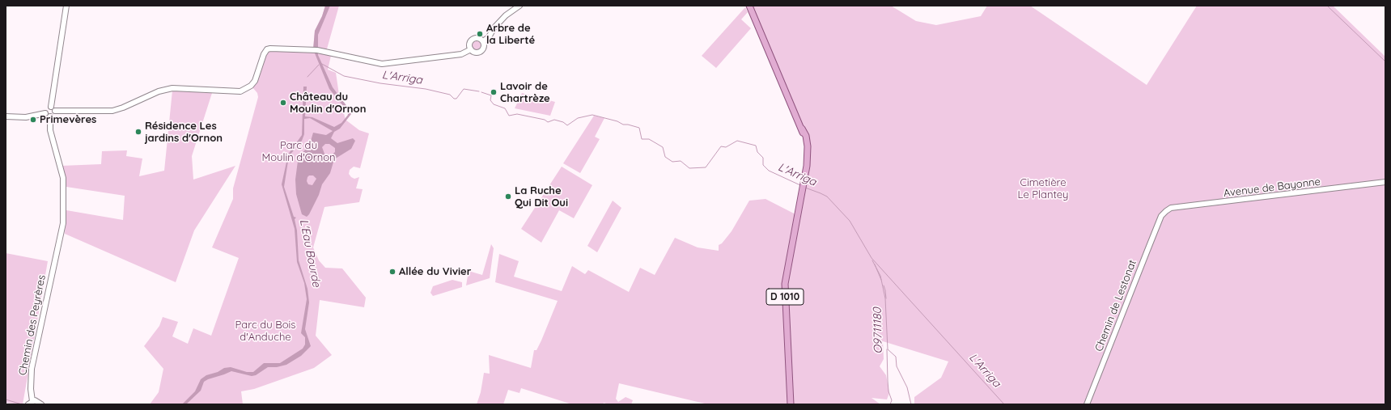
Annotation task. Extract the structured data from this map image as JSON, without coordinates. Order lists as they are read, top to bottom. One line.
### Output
{"streets":{"main road":["D 1010"],"street":["Avenue de Bayonne","Chemin de Lestonat","Chemin des Peyrères"]},"crossings":[["Avenue de Bayonne","Chemin de Lestonat"]],"water":["L'Arriga","L'Eau Bourde","O9711180"],"parks":["Parc du Moulin d'Ornon","Cimetière Le Plantey","Parc du Bois d'Anduche"],"places":["Arbre de la Liberté","Lavoir de Chartrèze","Château du Moulin d'Ornon","Primevères","Résidence Les jardins d'Ornon","La Ruche Qui Dit Oui","Allée du Vivier"]}
